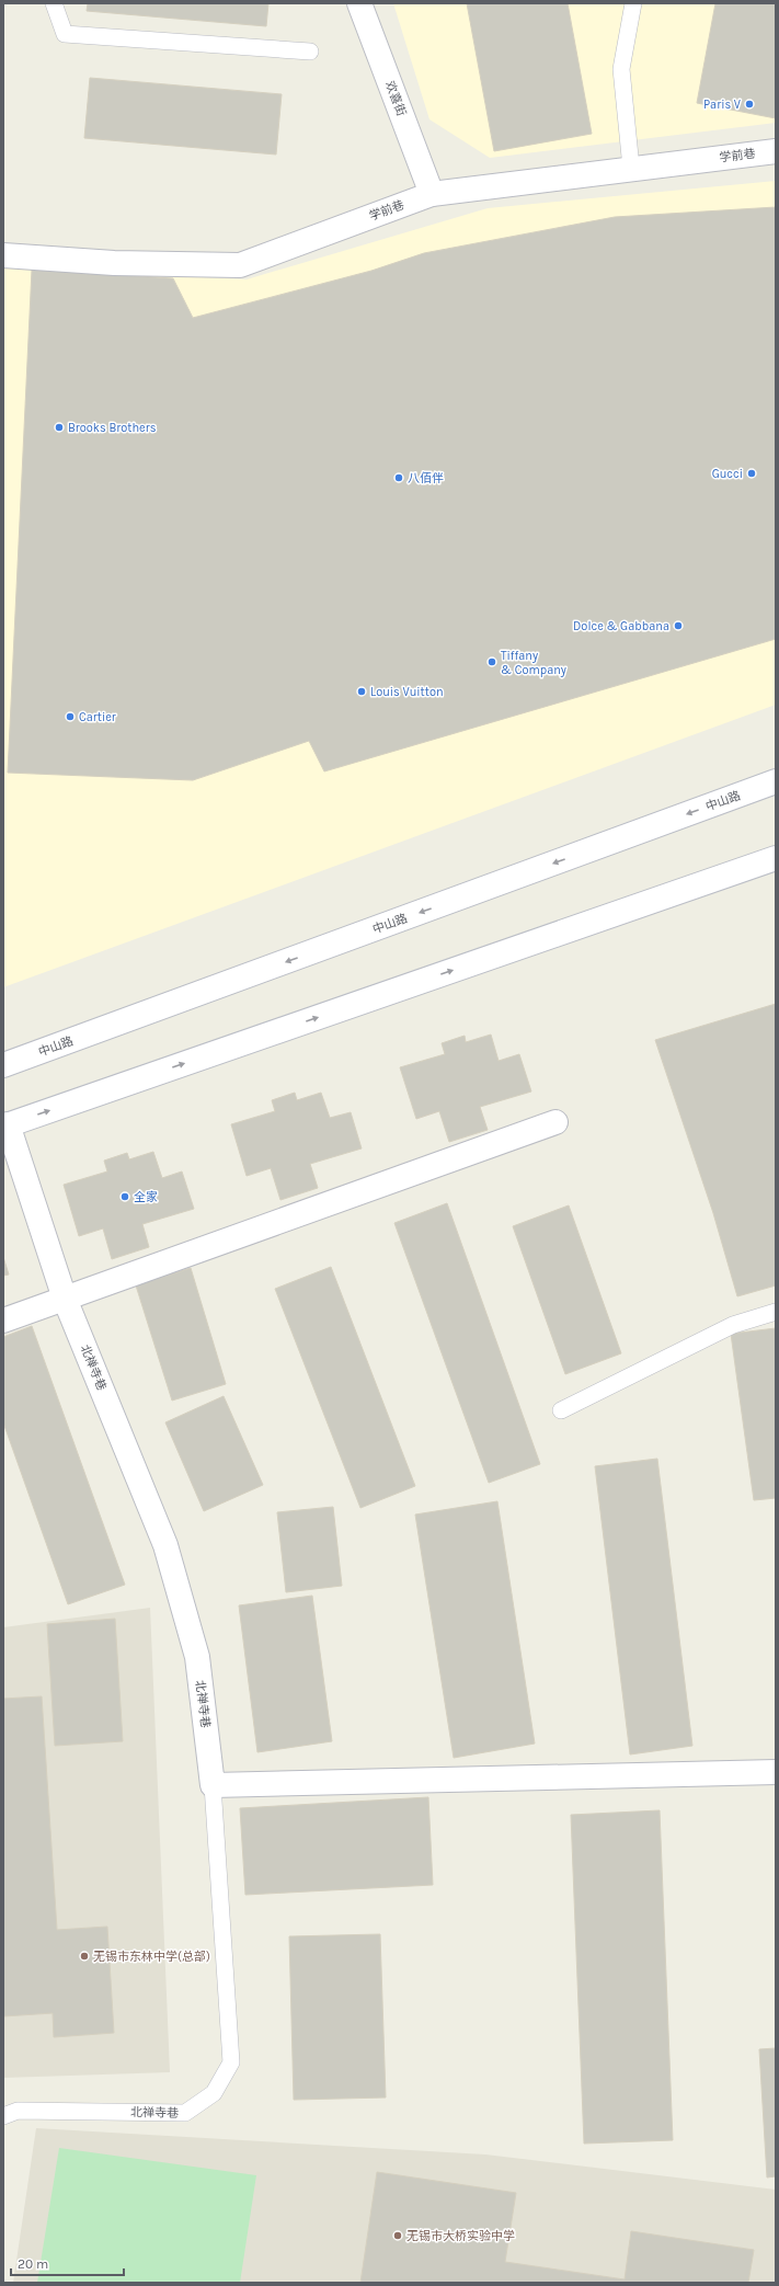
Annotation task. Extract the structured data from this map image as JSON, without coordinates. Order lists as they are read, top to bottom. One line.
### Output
{"streets":{"street":["欢喜街","学前巷","中山路","北禅寺巷"]},"crossings":[["欢喜街","学前巷"]],"places":["Paris V","Brooks Brothers","Gucci","八佰伴","Dolce & Gabbana","Tiffany & Company","Louis Vuitton","Cartier","全家","无锡市东林中学(总部)","无锡市大桥实验中学"],"scale_bar":"20 m"}
